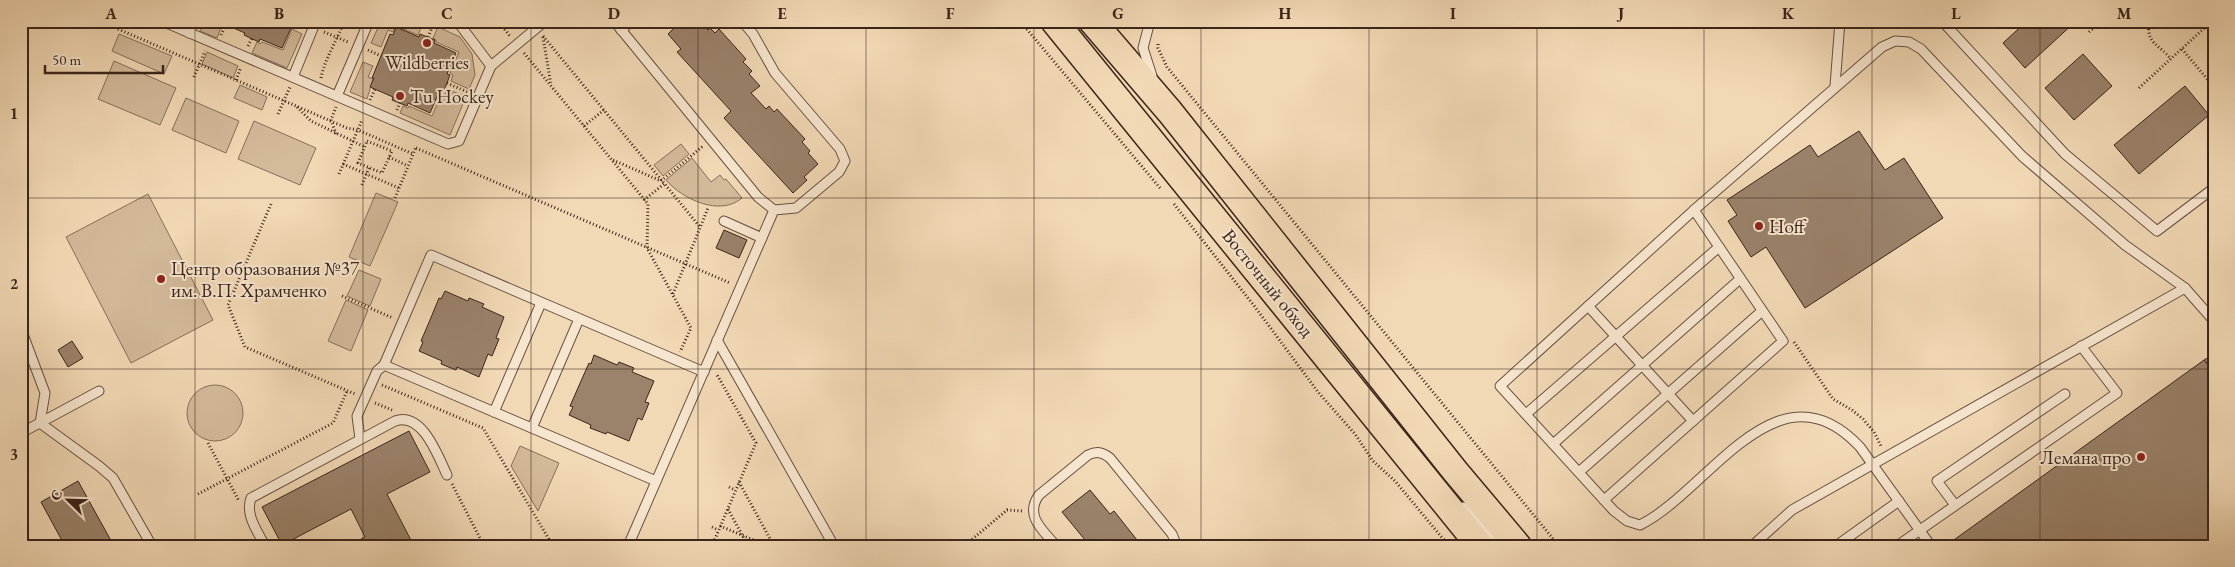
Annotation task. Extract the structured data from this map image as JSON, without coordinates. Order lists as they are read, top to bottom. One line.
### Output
{"streets":{"main road":["Восточный обход"]},"places":["Wildberries","Tu Hockey","Hoff","Центр образования №37 им. В.П. Храмченко","Лемана про"],"scale_bar":"50 m","north":"top left","grid":{"columns":["A","B","C","D","E","F","G","H","I","J","K","L","M"],"rows":["1","2","3"]}}
